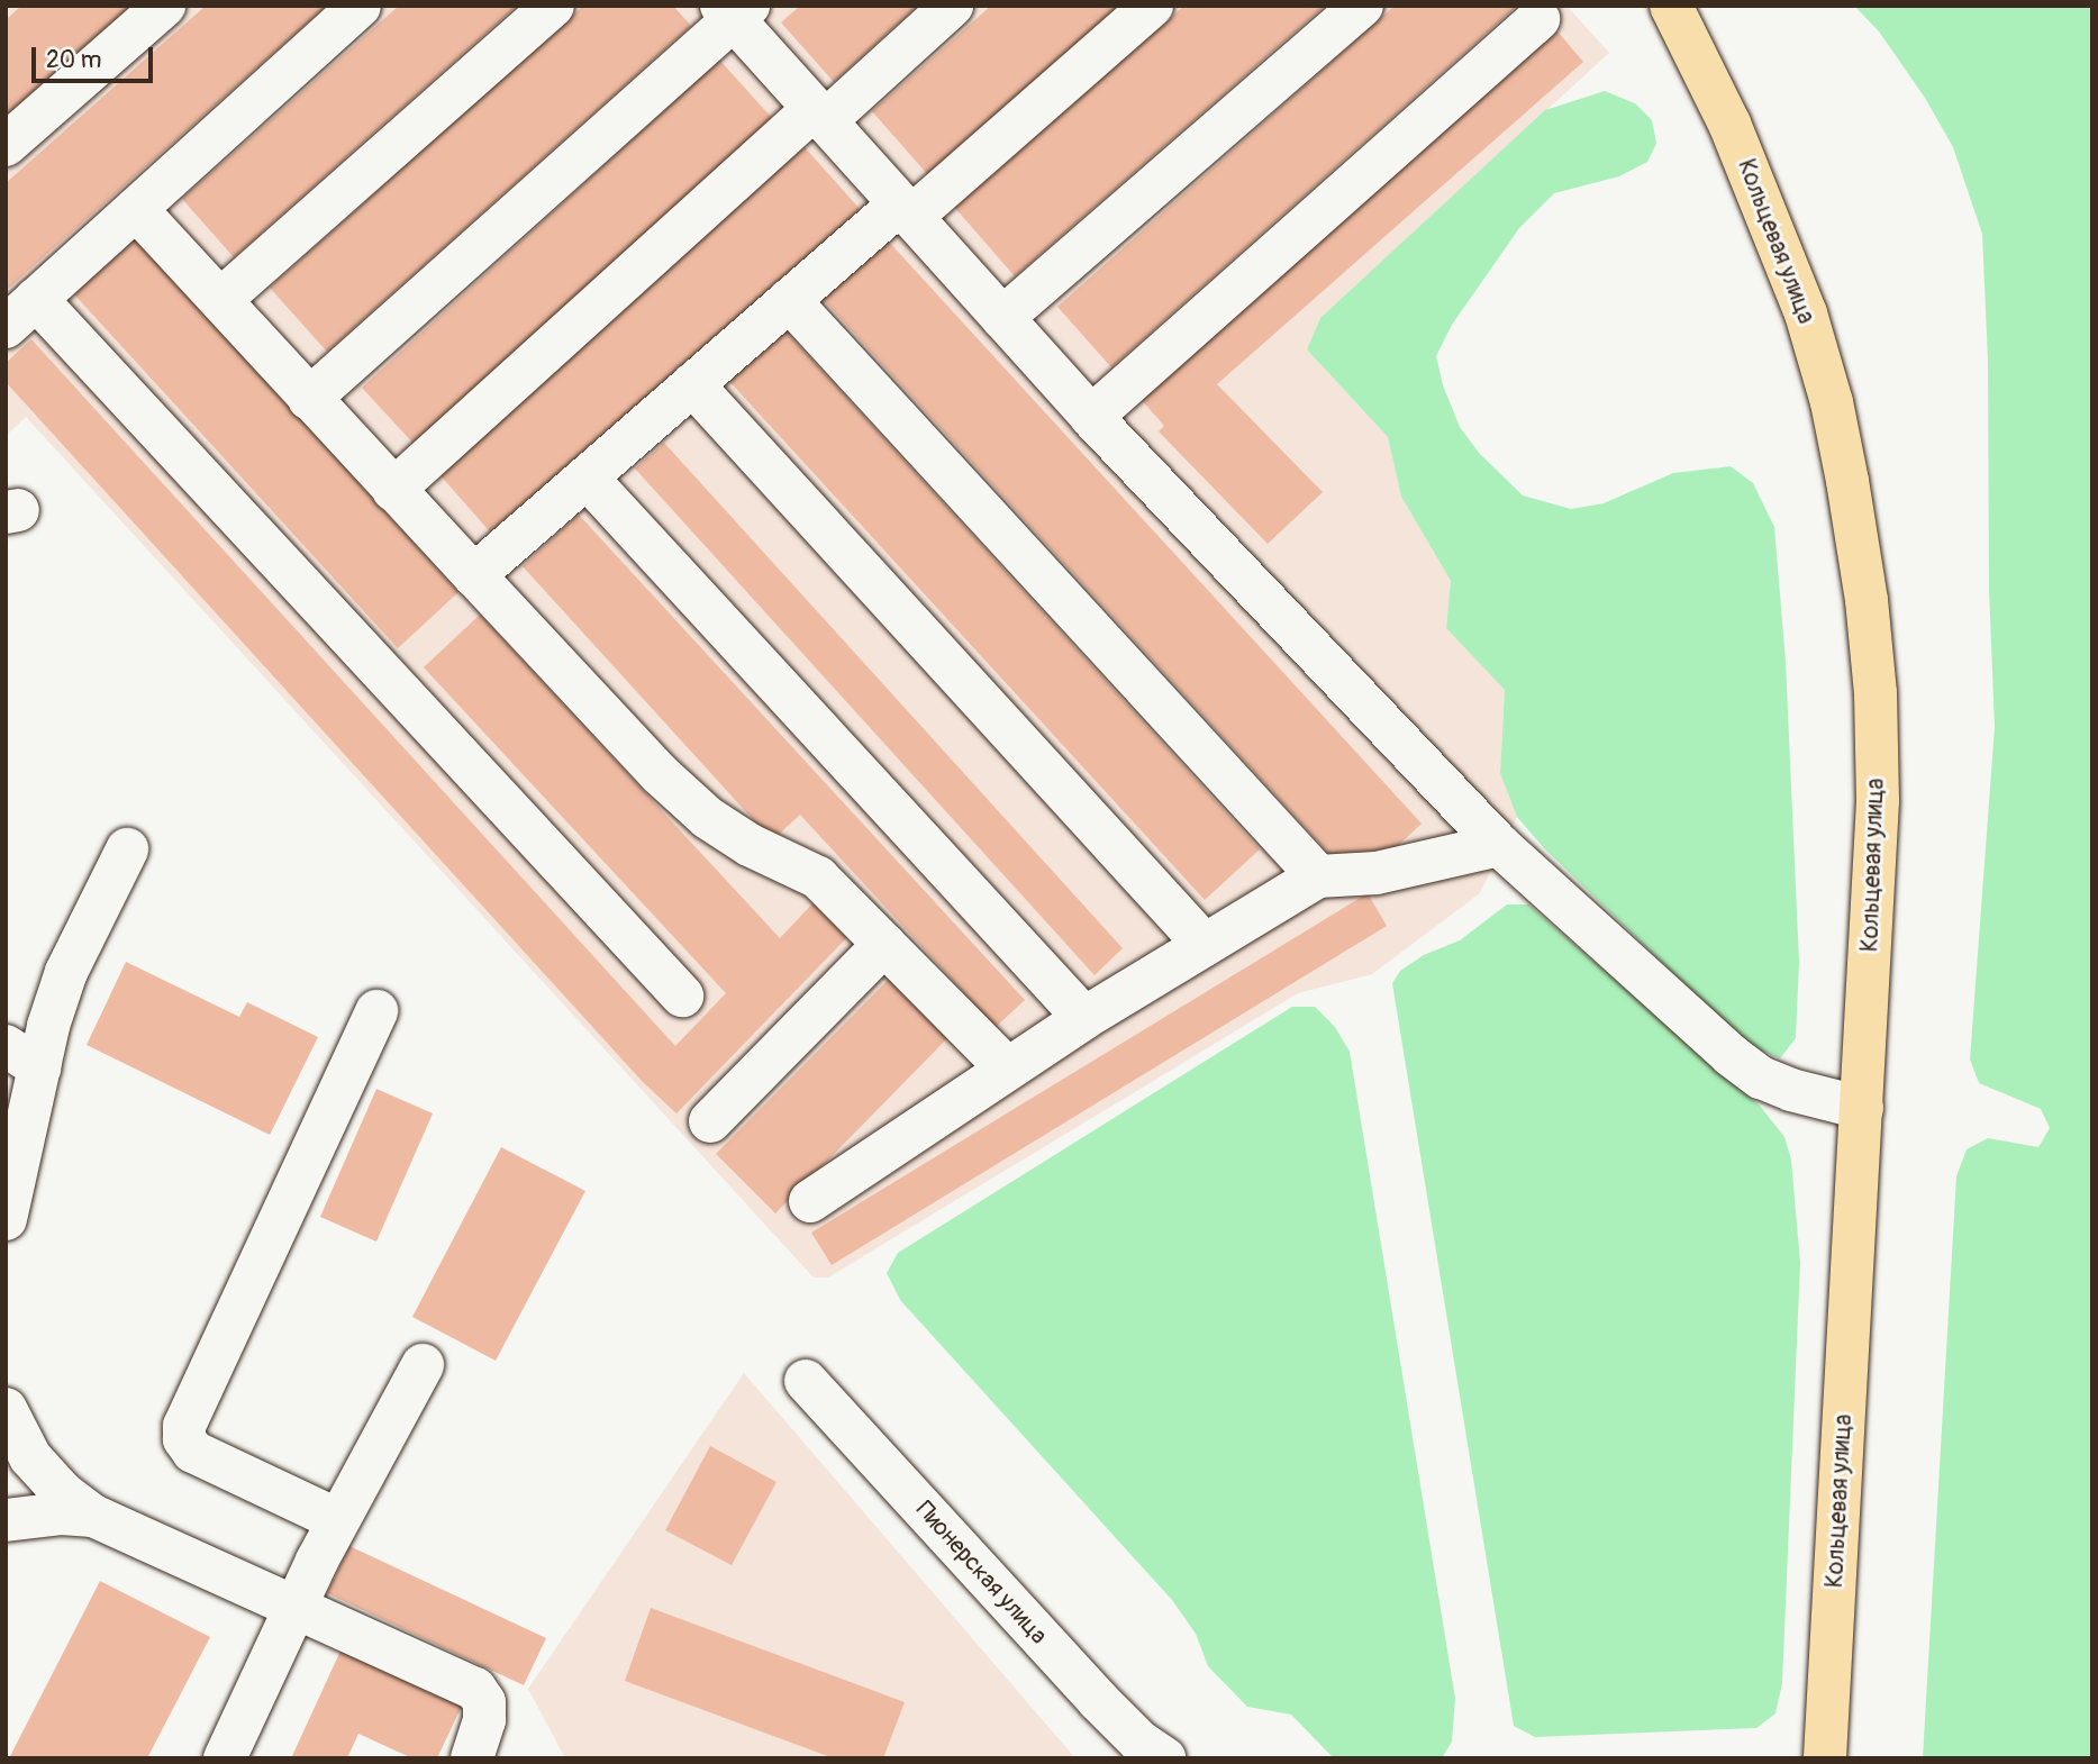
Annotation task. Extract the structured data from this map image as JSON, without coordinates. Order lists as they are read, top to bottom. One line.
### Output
{"streets":{"highway":["Кольцевая улица"],"street":["Пионерская улица"]},"scale_bar":"20 m"}
